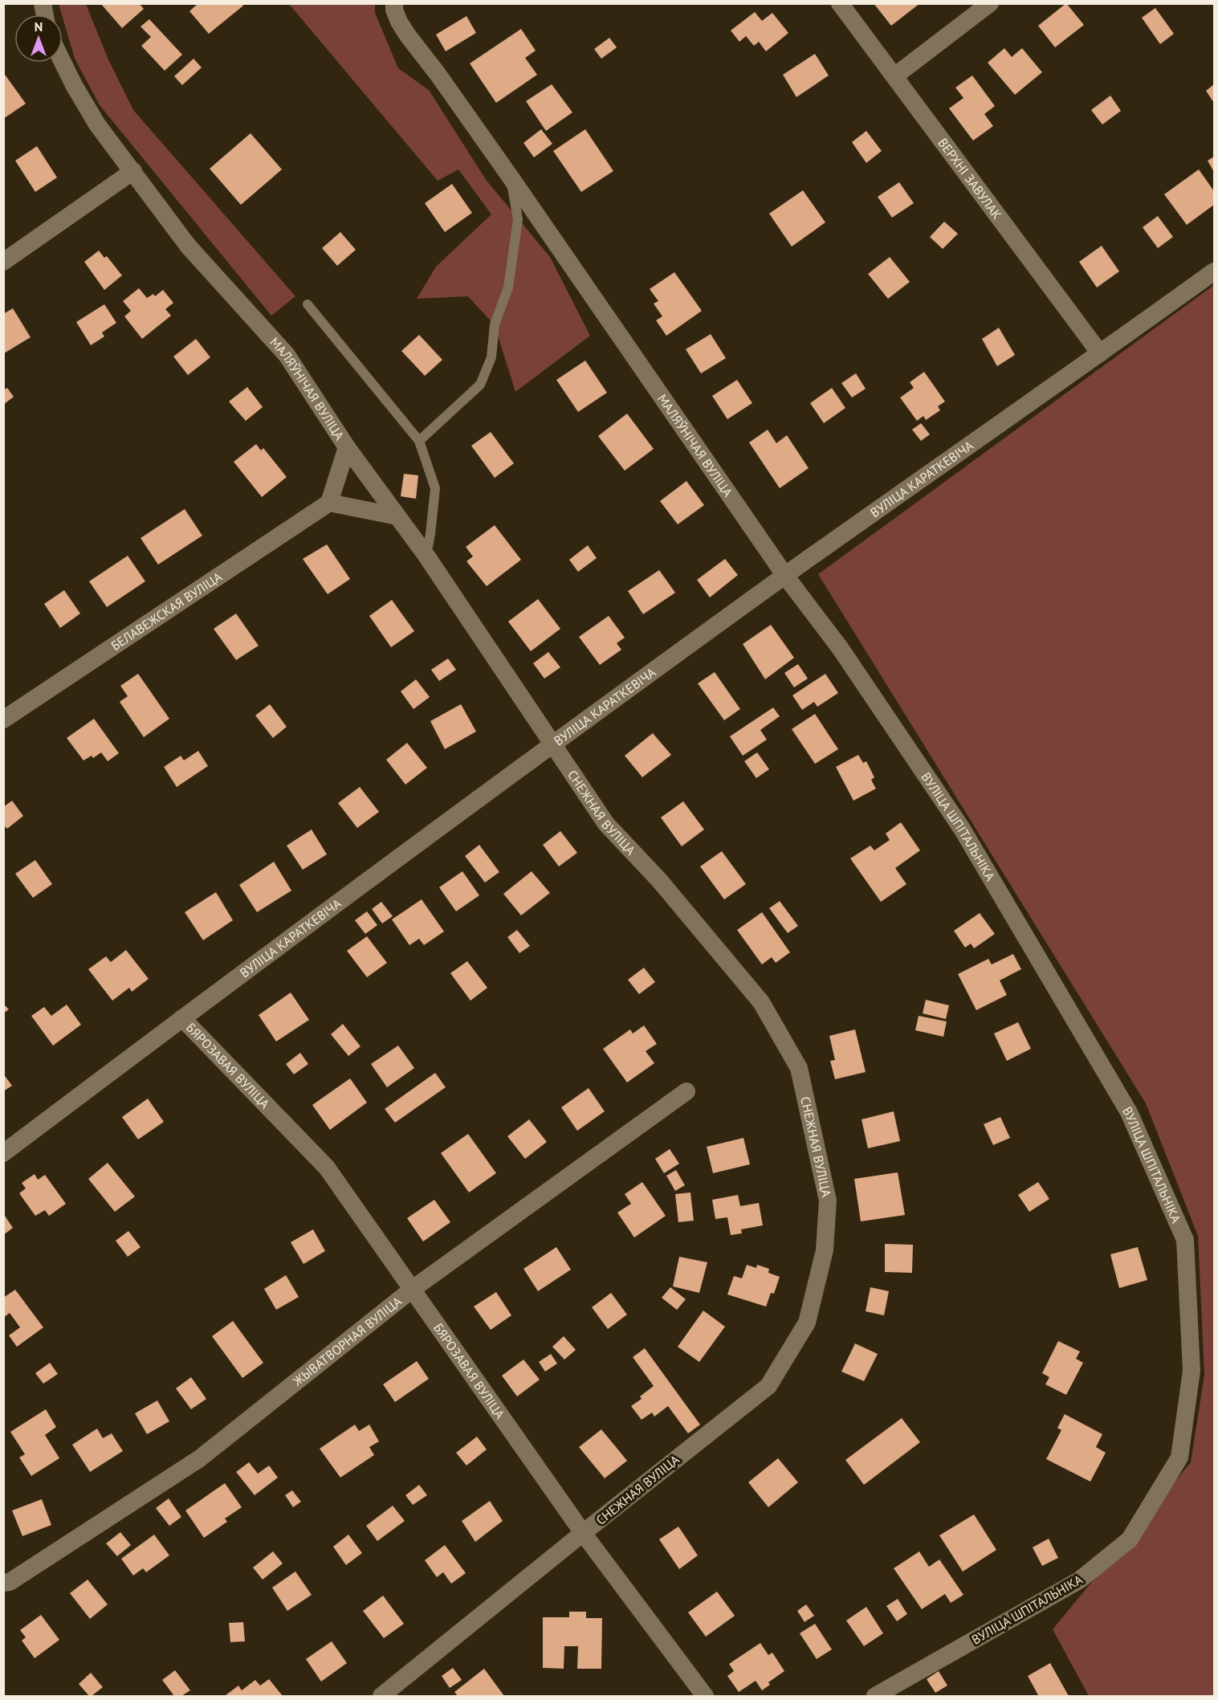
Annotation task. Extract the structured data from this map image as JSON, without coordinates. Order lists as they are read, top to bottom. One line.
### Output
{"streets":{"street":["ВЕРХНІ ЗАВУЛАК","МАЛЯЎНІЧАЯ ВУЛІЦА","ВУЛІЦА КАРАТКЕВІЧА","БЕЛАВЕЖСКАЯ ВУЛІЦА","СНЕЖНАЯ ВУЛІЦА","ВУЛІЦА ШПІТАЛЬНІКА","БЯРОЗАВАЯ ВУЛІЦА","ЖЫВАТВОРНАЯ ВУЛІЦА"]},"crossings":[["ВЕРХНІ ЗАВУЛАК","ВУЛІЦА КАРАТКЕВІЧА"],["МАЛЯЎНІЧАЯ ВУЛІЦА","ВУЛІЦА КАРАТКЕВІЧА"],["МАЛЯЎНІЧАЯ ВУЛІЦА","СНЕЖНАЯ ВУЛІЦА"],["МАЛЯЎНІЧАЯ ВУЛІЦА","ВУЛІЦА ШПІТАЛЬНІКА"],["ВУЛІЦА КАРАТКЕВІЧА","СНЕЖНАЯ ВУЛІЦА"],["ВУЛІЦА КАРАТКЕВІЧА","ВУЛІЦА ШПІТАЛЬНІКА"],["ВУЛІЦА КАРАТКЕВІЧА","БЯРОЗАВАЯ ВУЛІЦА"],["СНЕЖНАЯ ВУЛІЦА","БЯРОЗАВАЯ ВУЛІЦА"],["БЯРОЗАВАЯ ВУЛІЦА","ЖЫВАТВОРНАЯ ВУЛІЦА"]],"north":"top"}
